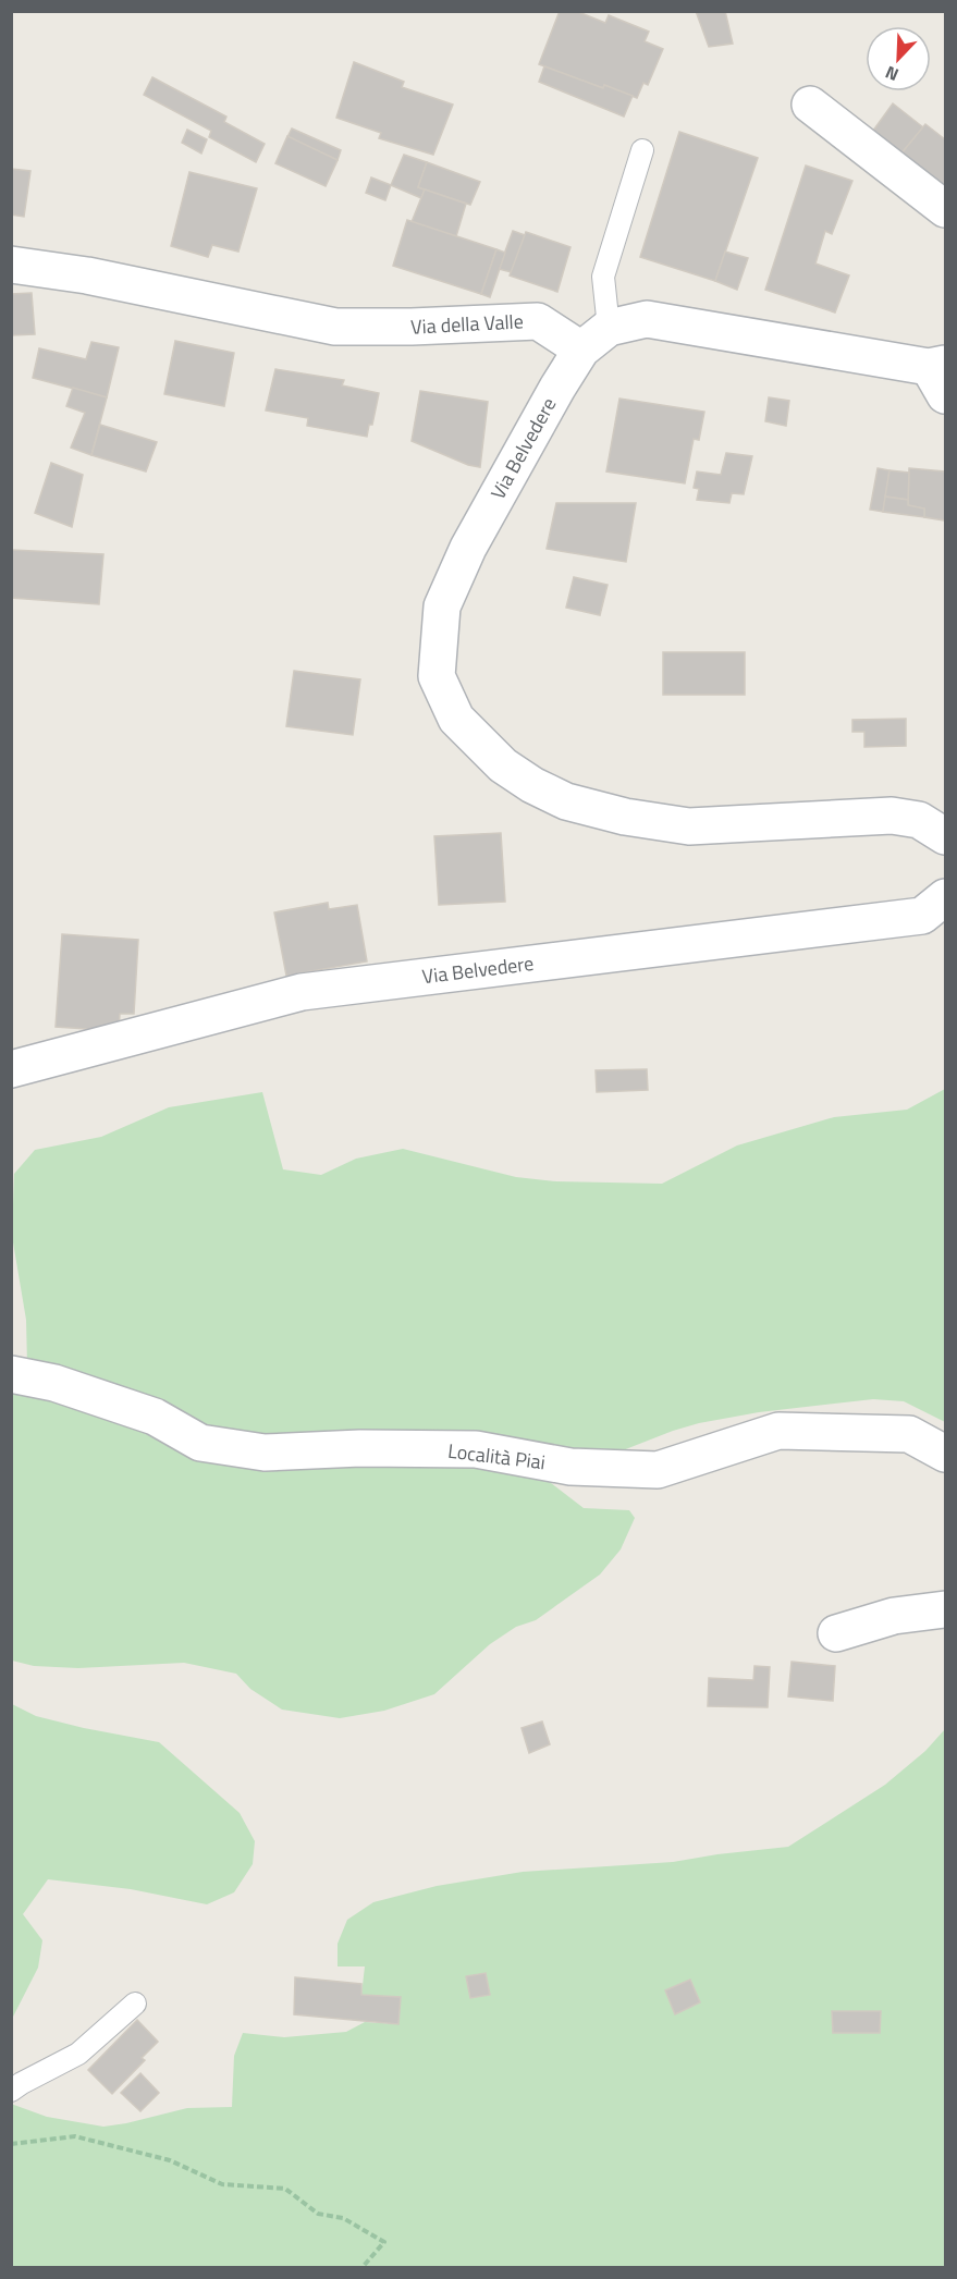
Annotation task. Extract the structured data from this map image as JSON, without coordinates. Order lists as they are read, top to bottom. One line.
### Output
{"streets":{"street":["Via della Valle","Via Belvedere","Località Piai"]},"crossings":[["Via della Valle","Via Belvedere"]],"north":"bottom left"}
